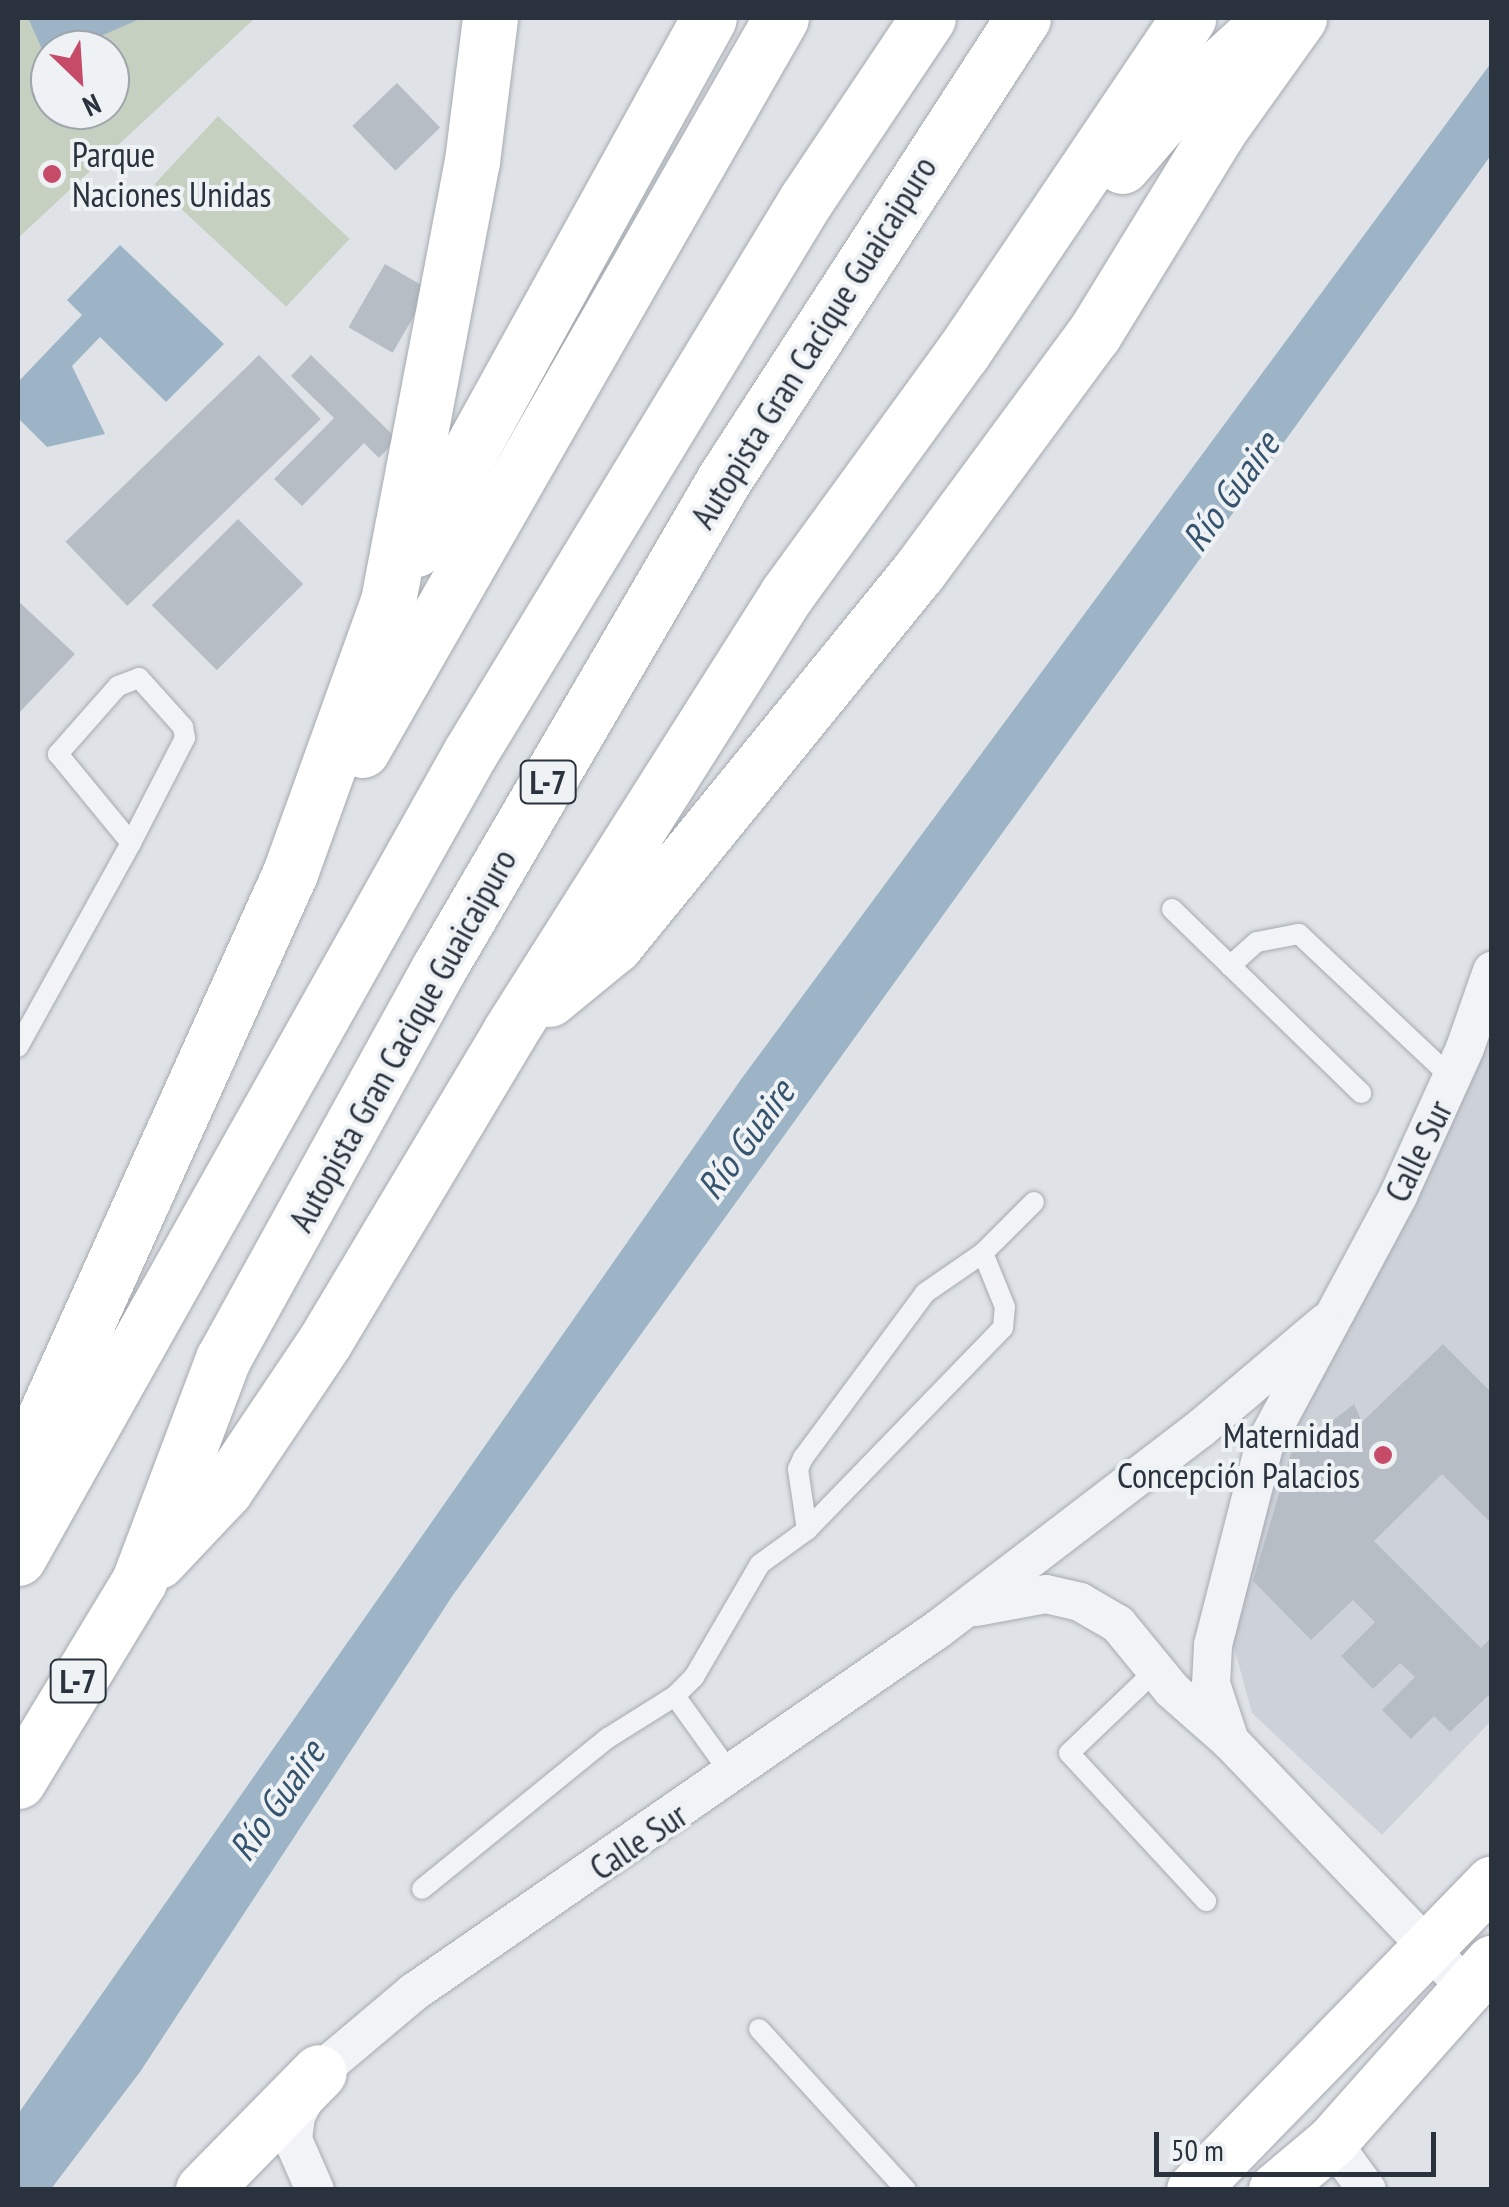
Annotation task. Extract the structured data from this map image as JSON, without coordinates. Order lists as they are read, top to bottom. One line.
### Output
{"streets":{"highway":["Autopista Gran Cacique Guaicaipuro","L-7"],"street":["Calle Sur"]},"water":["Río Guaire"],"places":["Parque Naciones Unidas","Maternidad Concepción Palacios"],"scale_bar":"50 m","north":"bottom right"}
